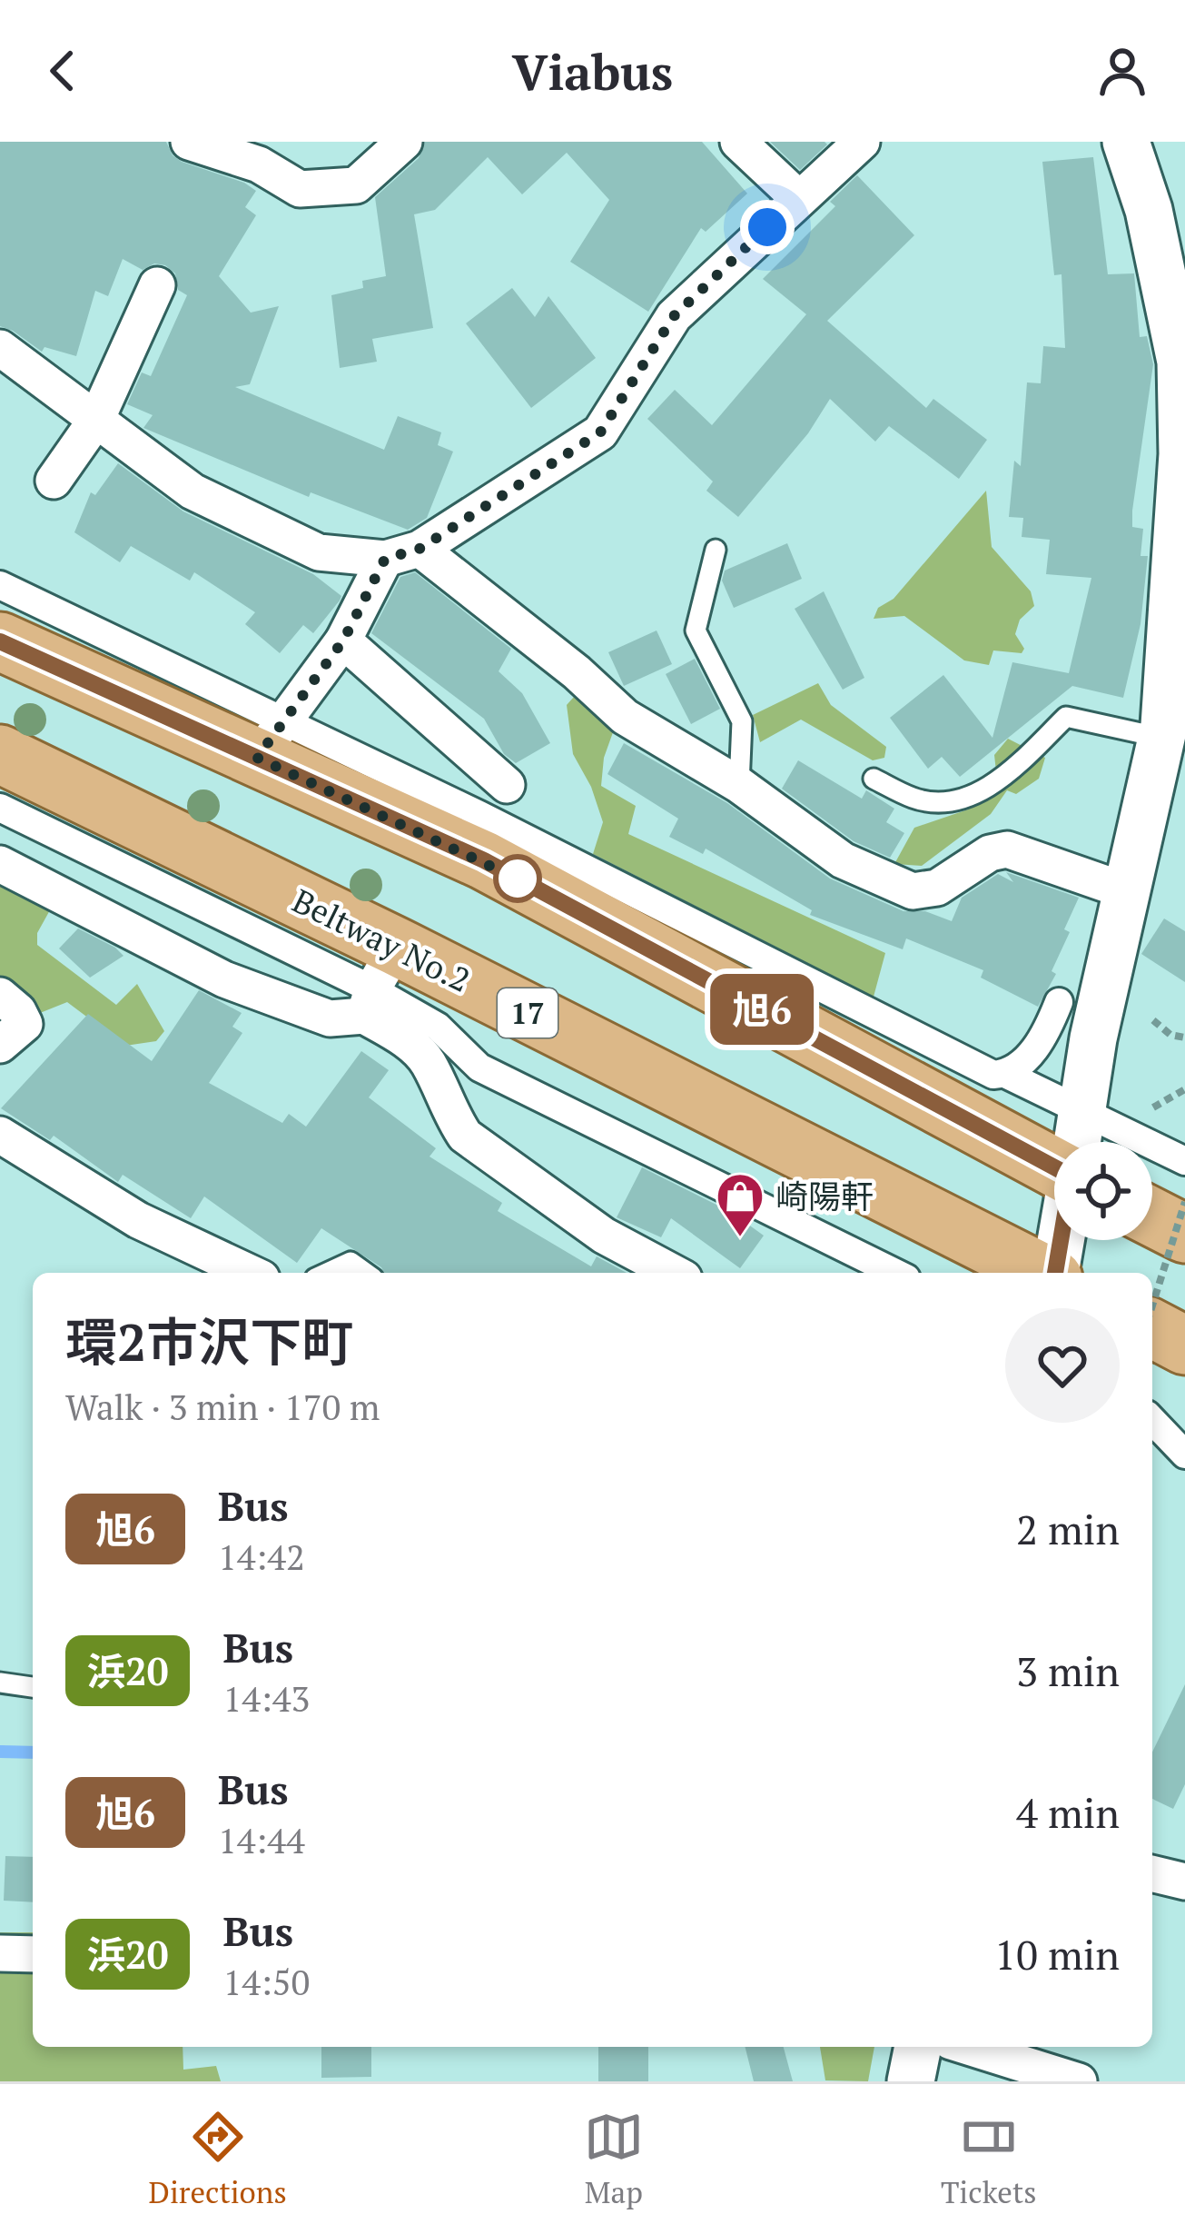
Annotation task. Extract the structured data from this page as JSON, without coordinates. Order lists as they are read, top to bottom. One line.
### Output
{"streets":{"main road":["Beltway No.2","17"]},"places":{"shop":["崎陽軒"]},"lines":["bus line 旭6"],"page":{"header":"Viabus","on_map":"旭6","heading":["環2市沢下町","Walk · 3 min · 170 m"],"list":[{"mark":"旭6","name":"Bus","note":"14:42","value":"2 min"},{"mark":"浜20","name":"Bus","note":"14:43","value":"3 min"},{"mark":"旭6","name":"Bus","note":"14:44","value":"4 min"},{"mark":"浜20","name":"Bus","note":"14:50","value":"10 min"}],"tabs":["Directions","Map","Tickets"]}}
